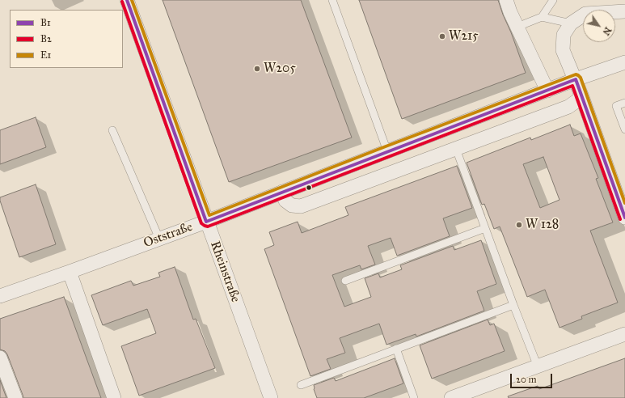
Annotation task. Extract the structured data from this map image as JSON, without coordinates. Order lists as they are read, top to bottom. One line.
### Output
{"streets":{"street":["Oststraße","Rheinstraße"]},"crossings":[["Oststraße","Rheinstraße"]],"places":["W215","W205","W 128"],"lines":["transit line B1","transit line E1","transit line B2"],"legend":["B1","B2","E1"],"scale_bar":"20 m","north":"bottom right"}
